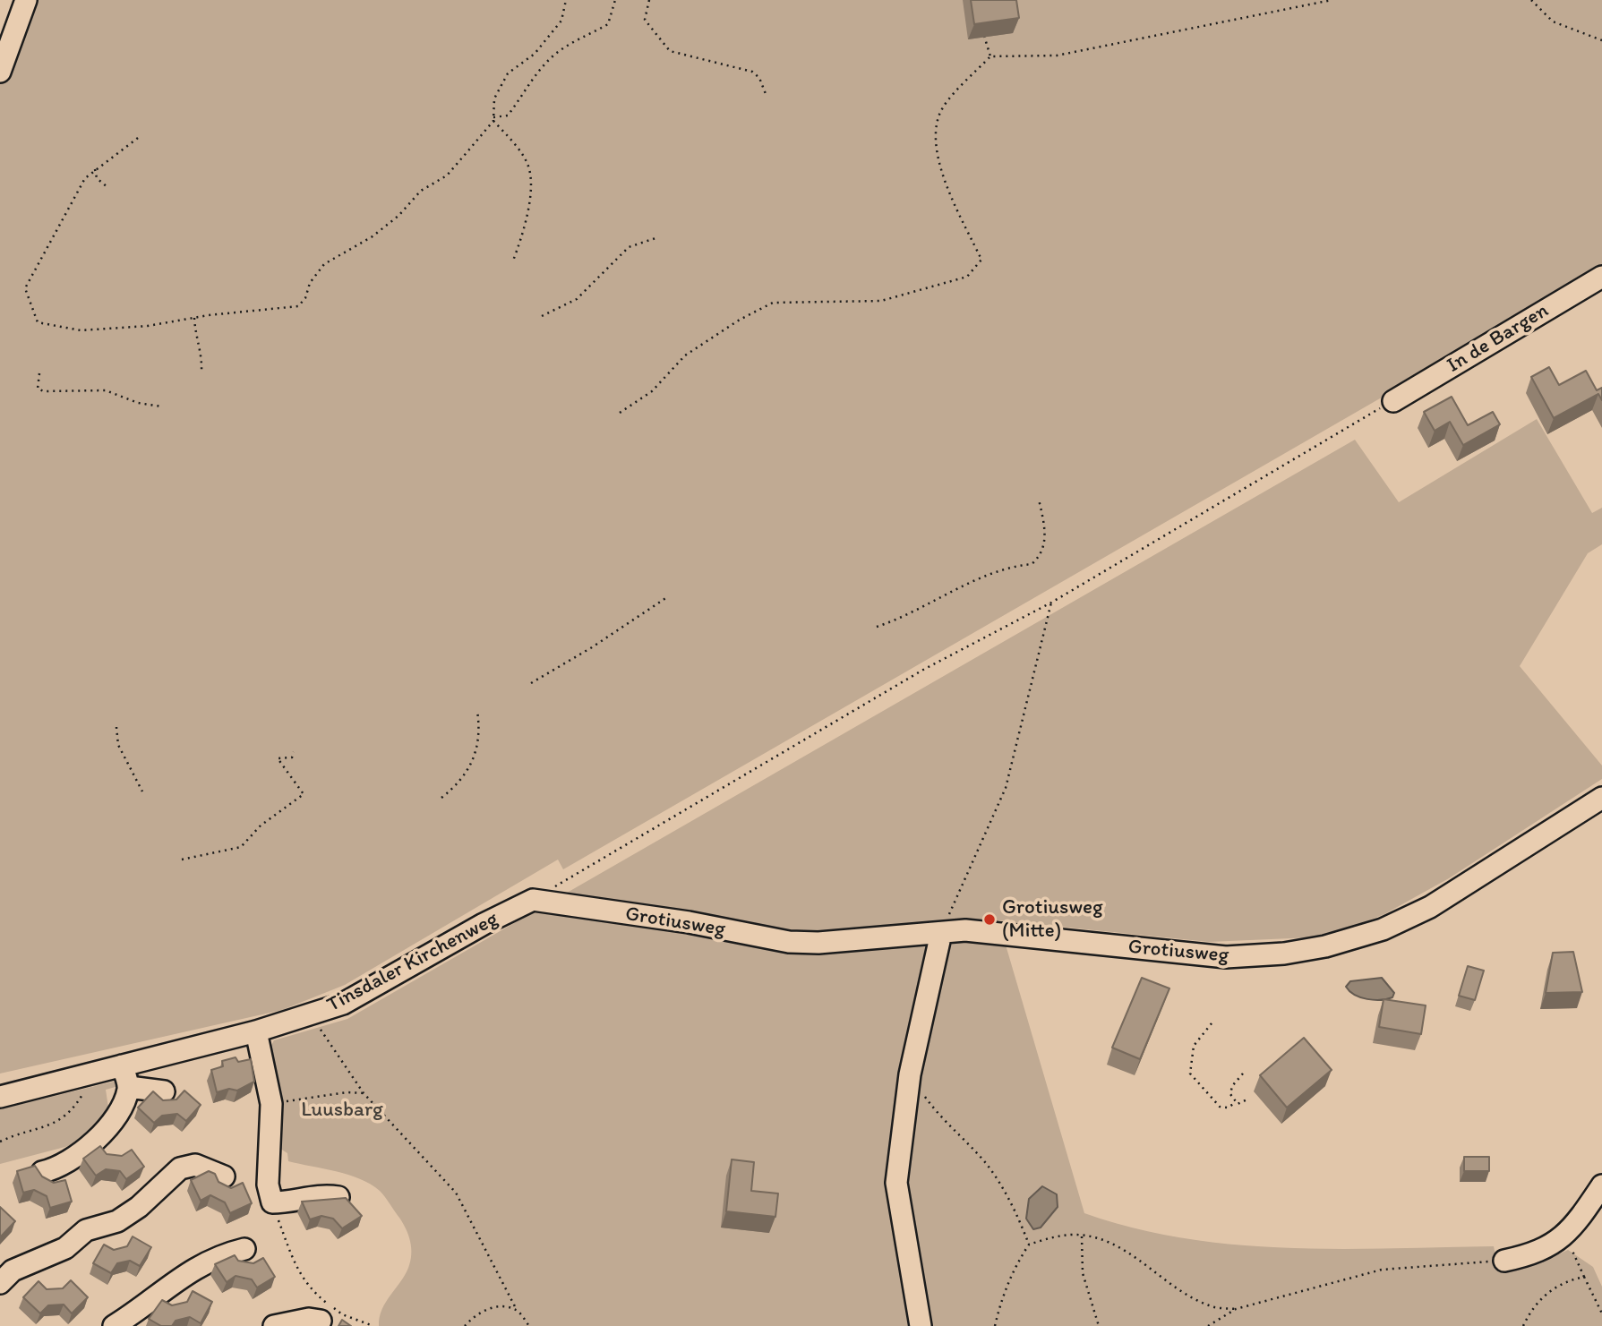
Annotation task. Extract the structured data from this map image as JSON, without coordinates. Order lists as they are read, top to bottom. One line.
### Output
{"streets":{"street":["In de Bargen","Grotiusweg","Tinsdaler Kirchenweg"]},"crossings":[["Grotiusweg","Tinsdaler Kirchenweg"]],"parks":["Luusbarg"],"places":["Grotiusweg (Mitte)"]}
